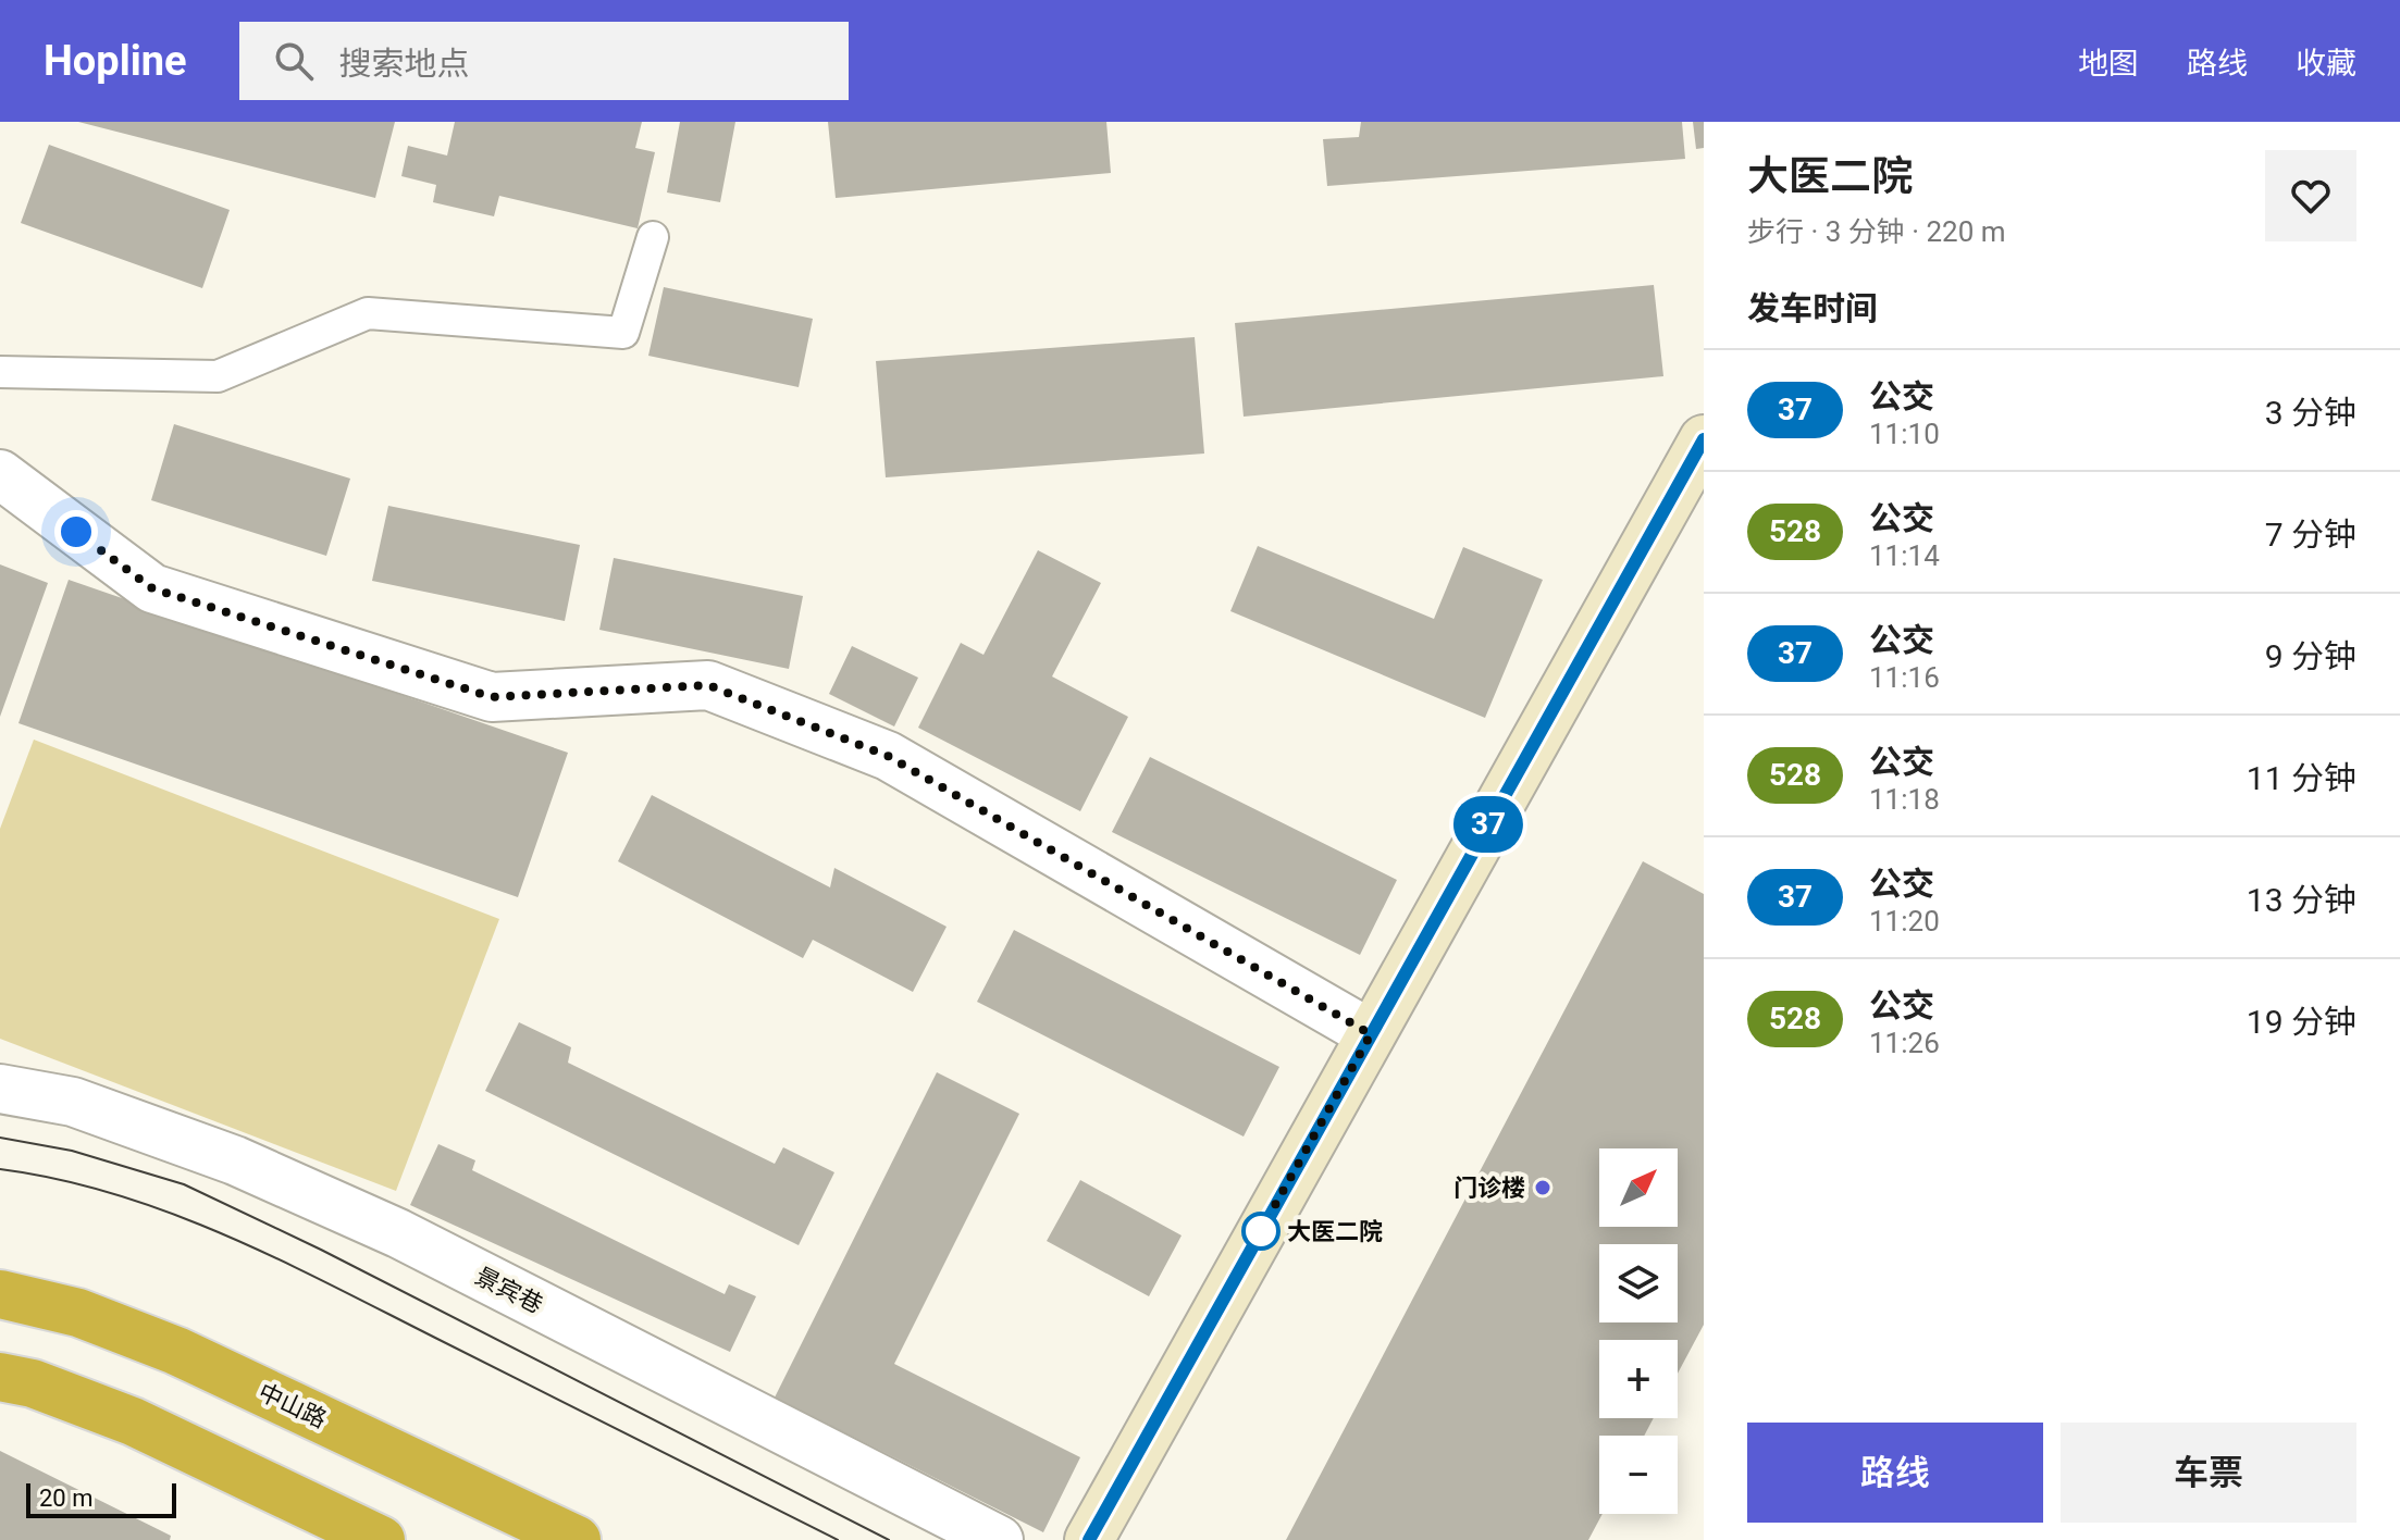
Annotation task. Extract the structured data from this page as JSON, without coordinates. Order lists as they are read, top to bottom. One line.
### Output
{"streets":{"highway":["中山路"],"street":["景宾巷"]},"places":["门诊楼","大医二院"],"lines":["bus line 37"],"scale_bar":"20 m","north":"top right","page":{"header":"Hopline","search":"搜索地点","nav":["地图","路线","收藏"],"on_map":"37","heading":[["大医二院","步行 · 3 分钟 · 220 m"],"发车时间"],"list":[{"mark":"37","name":"公交","note":"11:10","value":"3 分钟"},{"mark":"528","name":"公交","note":"11:14","value":"7 分钟"},{"mark":"37","name":"公交","note":"11:16","value":"9 分钟"},{"mark":"528","name":"公交","note":"11:18","value":"11 分钟"},{"mark":"37","name":"公交","note":"11:20","value":"13 分钟"},{"mark":"528","name":"公交","note":"11:26","value":"19 分钟"}],"map_buttons":["+","−"],"buttons":["路线","车票"],"scale":"20 m"}}
